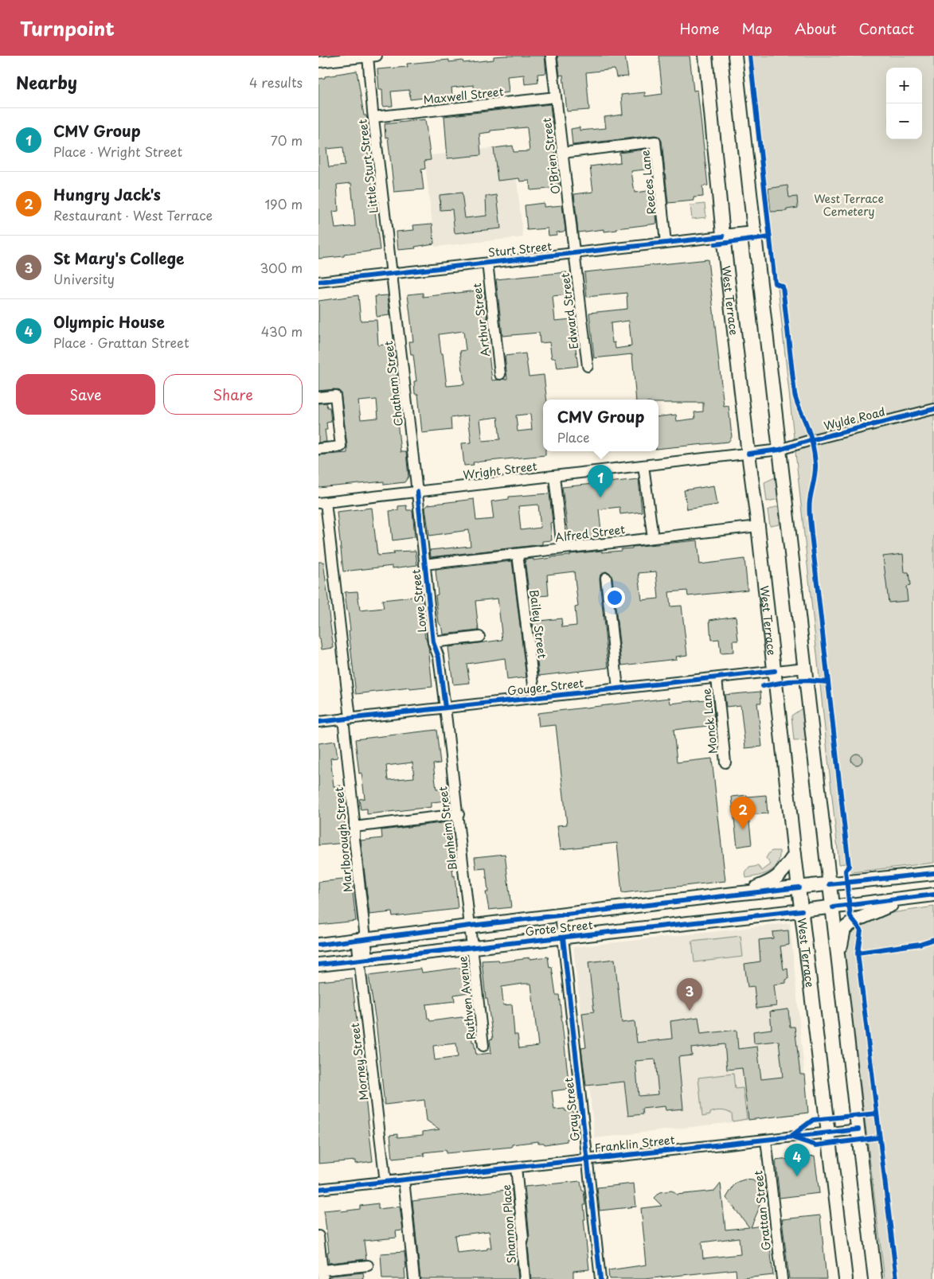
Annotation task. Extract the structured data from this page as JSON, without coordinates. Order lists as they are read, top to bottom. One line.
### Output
{"streets":{"main road":["West Terrace","Grote Street"],"street":["Maxwell Street","O'Brien Street","Little Sturt Street","Reeces Lane","Sturt Street","Edward Street","Arthur Street","Chatham Street","Wylde Road","Wright Street","Alfred Street","Lowe Street","Bailey Street","Gouger Street","Monck Lane","Blenheim Street","Marlborough Street","Ruthven Avenue","Morney Street","Gray Street","Franklin Street","Grattan Street","Shannon Place"]},"crossings":[["Maxwell Street","O'Brien Street"],["Maxwell Street","Little Sturt Street"],["O'Brien Street","Reeces Lane"],["O'Brien Street","Sturt Street"],["O'Brien Street","Edward Street"],["Little Sturt Street","Sturt Street"],["Little Sturt Street","Chatham Street"],["Reeces Lane","Sturt Street"],["Sturt Street","West Terrace"],["Sturt Street","Edward Street"],["Sturt Street","Arthur Street"],["Sturt Street","Chatham Street"],["West Terrace","Wright Street"],["West Terrace","Alfred Street"],["West Terrace","Gouger Street"],["West Terrace","Grote Street"],["West Terrace","Franklin Street"],["Chatham Street","Wright Street"],["Chatham Street","Lowe Street"],["Wylde Road","Wright Street"],["Wright Street","Lowe Street"],["Wright Street","Marlborough Street"],["Alfred Street","Lowe Street"],["Alfred Street","Bailey Street"],["Lowe Street","Gouger Street"],["Lowe Street","Blenheim Street"],["Bailey Street","Gouger Street"],["Gouger Street","Monck Lane"],["Gouger Street","Blenheim Street"],["Gouger Street","Marlborough Street"],["Blenheim Street","Grote Street"],["Blenheim Street","Ruthven Avenue"],["Marlborough Street","Grote Street"],["Marlborough Street","Morney Street"],["Grote Street","Ruthven Avenue"],["Grote Street","Morney Street"],["Grote Street","Gray Street"],["Morney Street","Franklin Street"],["Gray Street","Franklin Street"],["Franklin Street","Grattan Street"],["Franklin Street","Shannon Place"]],"parks":["West Terrace Cemetery"],"page":{"header":"Turnpoint","nav":["Home","Map","About","Contact"],"heading":["Nearby","4 results"],"map_buttons":["+","−"],"list":[{"mark":"1","name":"CMV Group","note":"Place · Wright Street","value":"70 m"},{"mark":"2","name":"Hungry Jack's","note":"Restaurant · West Terrace","value":"190 m"},{"mark":"3","name":"St Mary's College","note":"University","value":"300 m"},{"mark":"4","name":"Olympic House","note":"Place · Grattan Street","value":"430 m"}],"buttons":["Save","Share"],"popup":["CMV Group","Place"],"pins":["1","2","3","4"]}}
